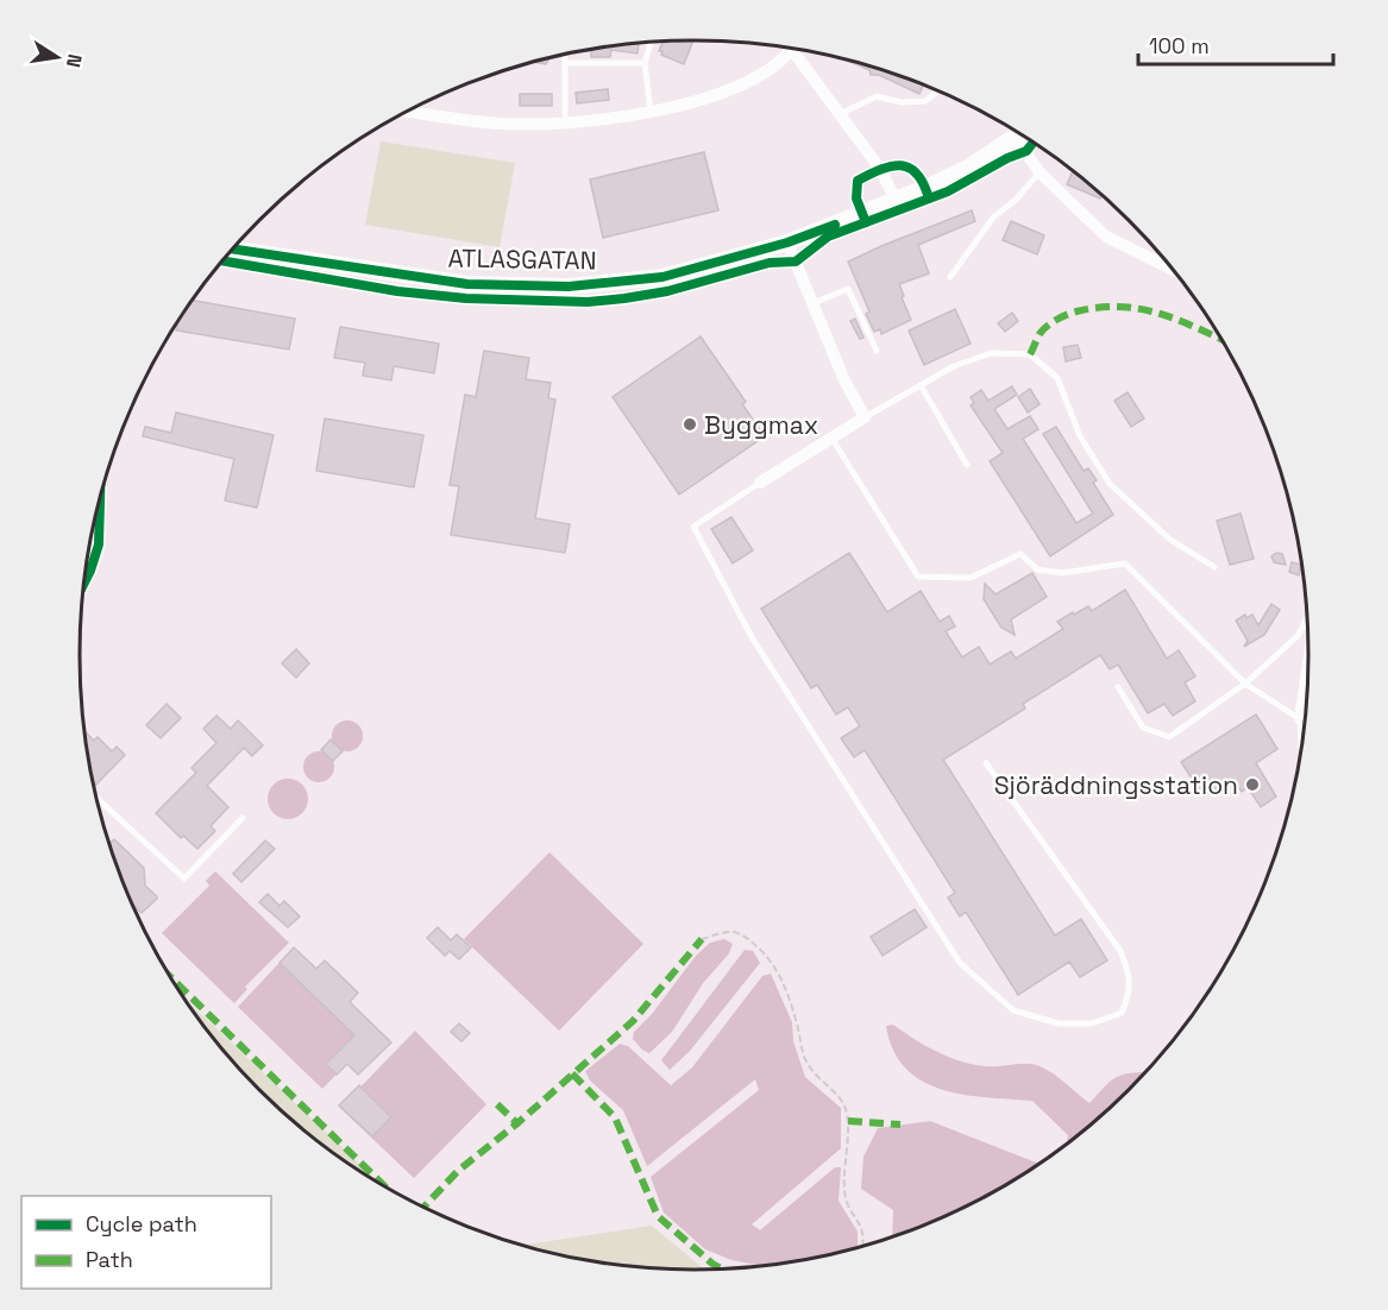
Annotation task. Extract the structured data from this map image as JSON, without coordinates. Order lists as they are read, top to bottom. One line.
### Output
{"streets":{"street":["ATLASGATAN"]},"places":["Byggmax","Sjöräddningsstation"],"legend":["Cycle path","Path"],"scale_bar":"100 m","north":"right"}
